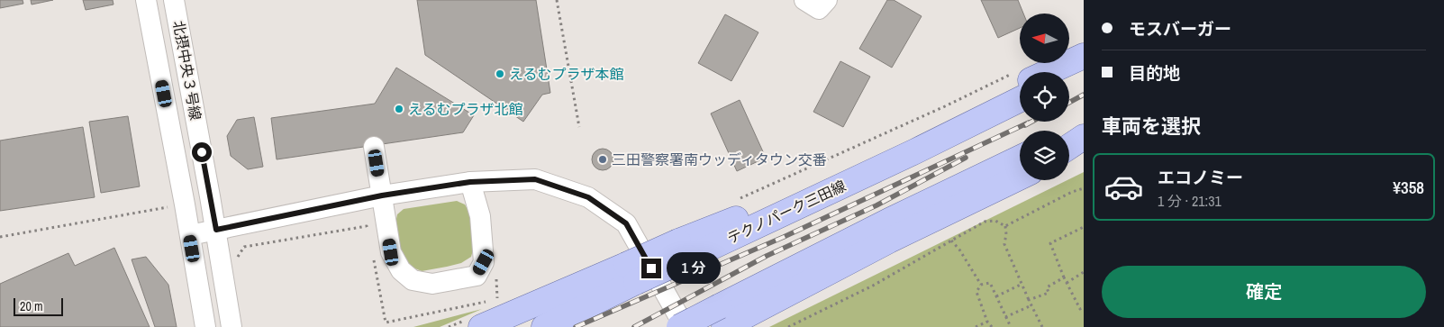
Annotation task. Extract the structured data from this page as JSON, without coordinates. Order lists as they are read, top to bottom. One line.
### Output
{"streets":{"main road":["テクノパーク三田線"],"street":["北摂中央３号線"]},"places":["えるむプラザ本館","えるむプラザ北館","三田警察署南ウッディタウン交番"],"scale_bar":"20 m","north":"left","page":{"banner":["モスバーガー","目的地"],"heading":"車両を選択","list":[{"name":"エコノミー","note":"1 分 · 21:31","value":"¥358"}],"bubble":"1 分","buttons":"確定","scale":"20 m"}}
